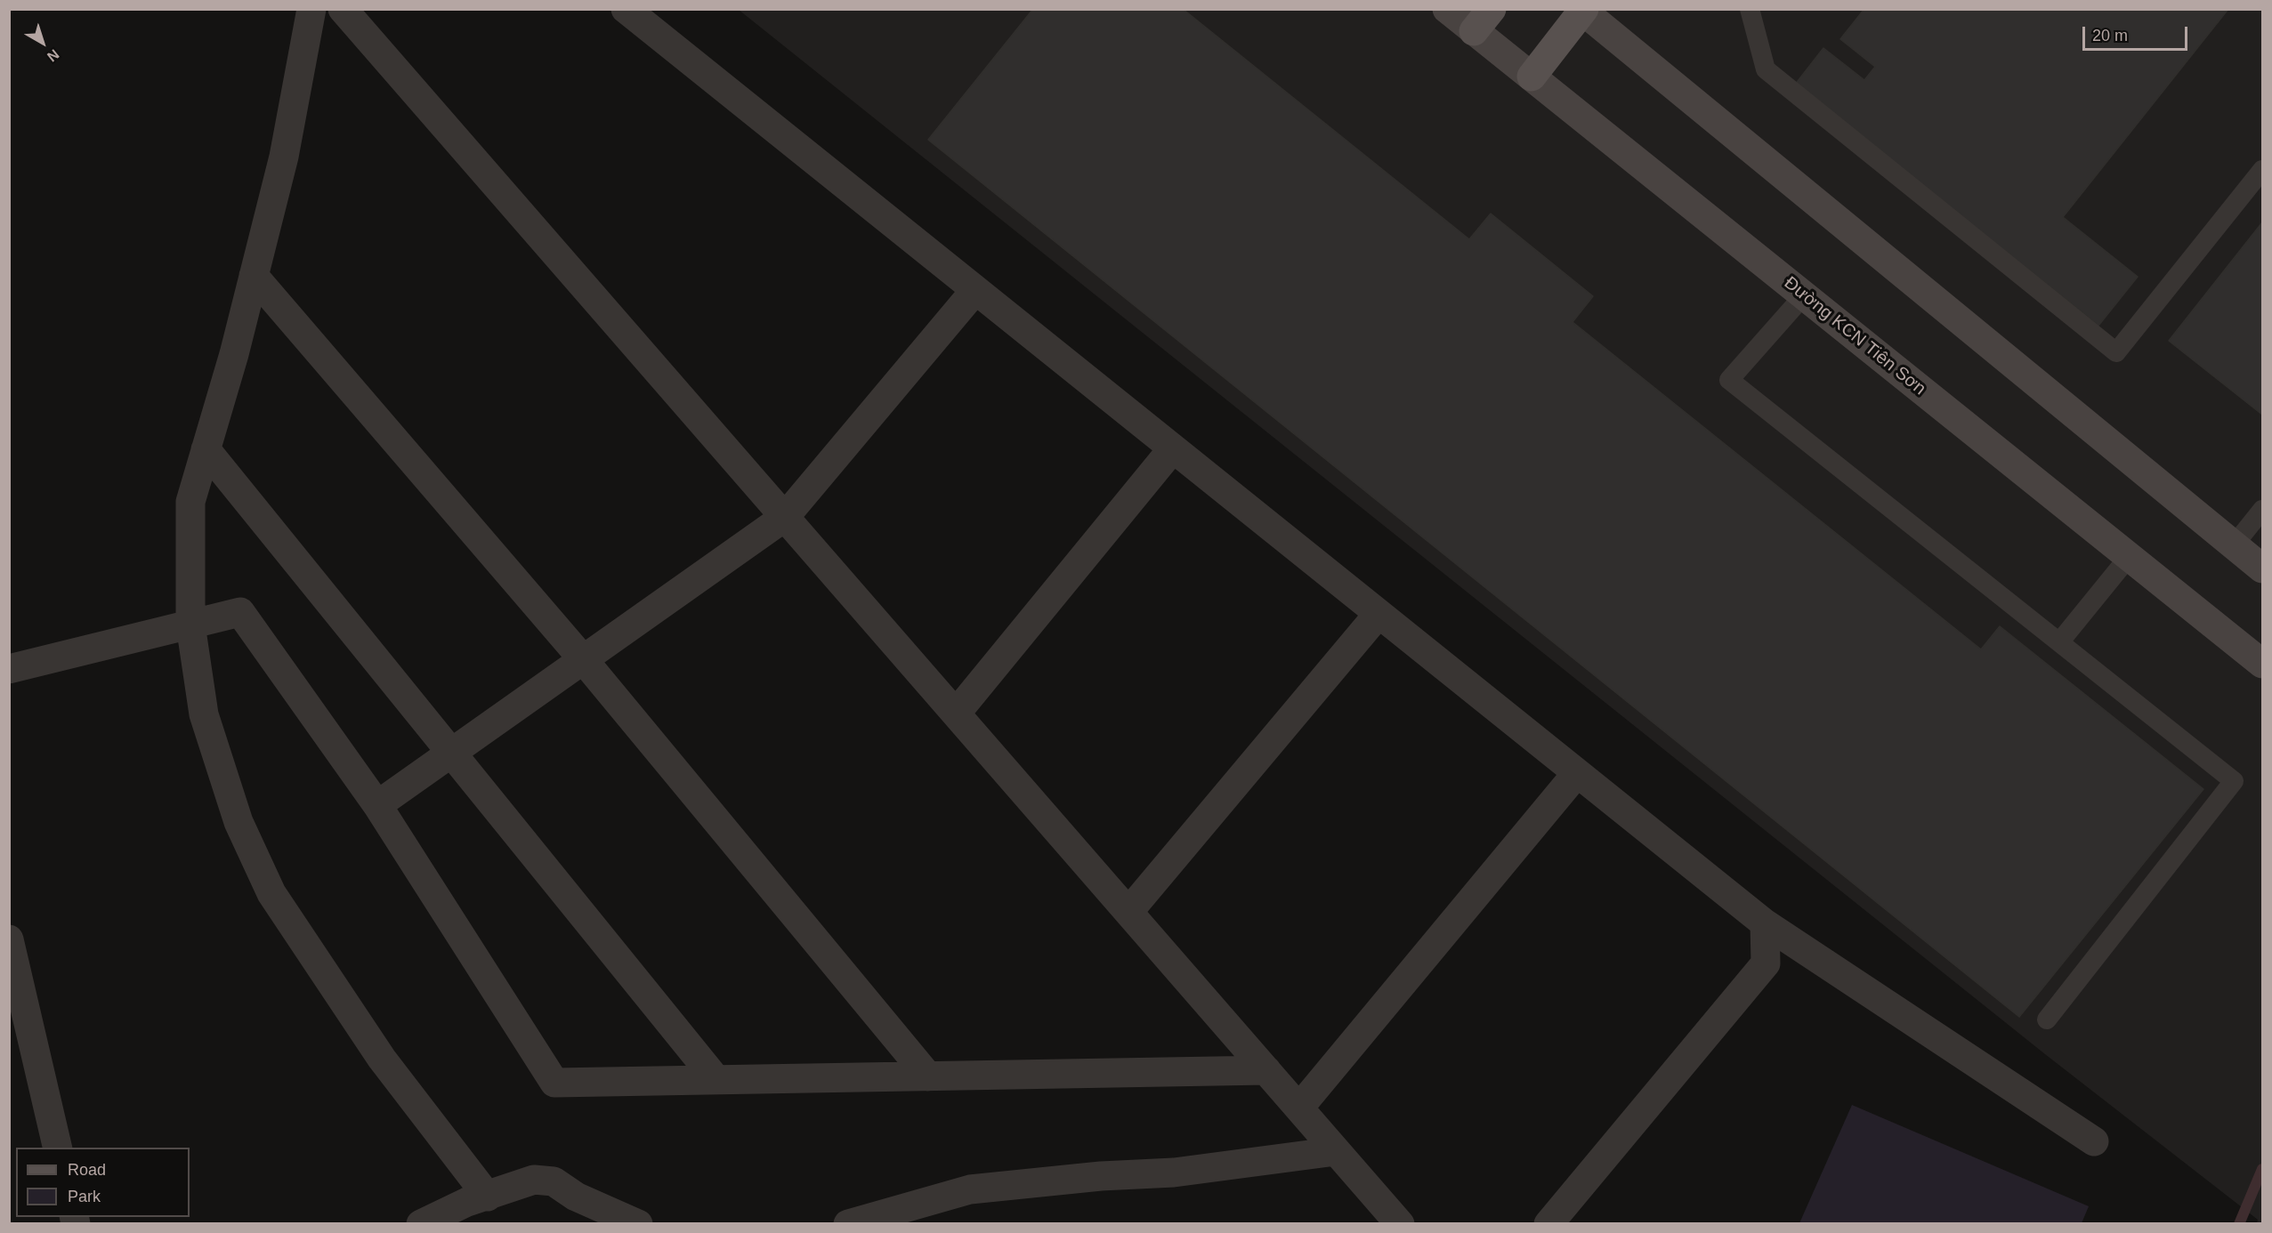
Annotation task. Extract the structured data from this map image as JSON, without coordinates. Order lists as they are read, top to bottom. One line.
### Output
{"streets":{"main road":["Đường KCN Tiên Sơn"]},"legend":["Road","Park"],"scale_bar":"20 m","north":"bottom right"}
